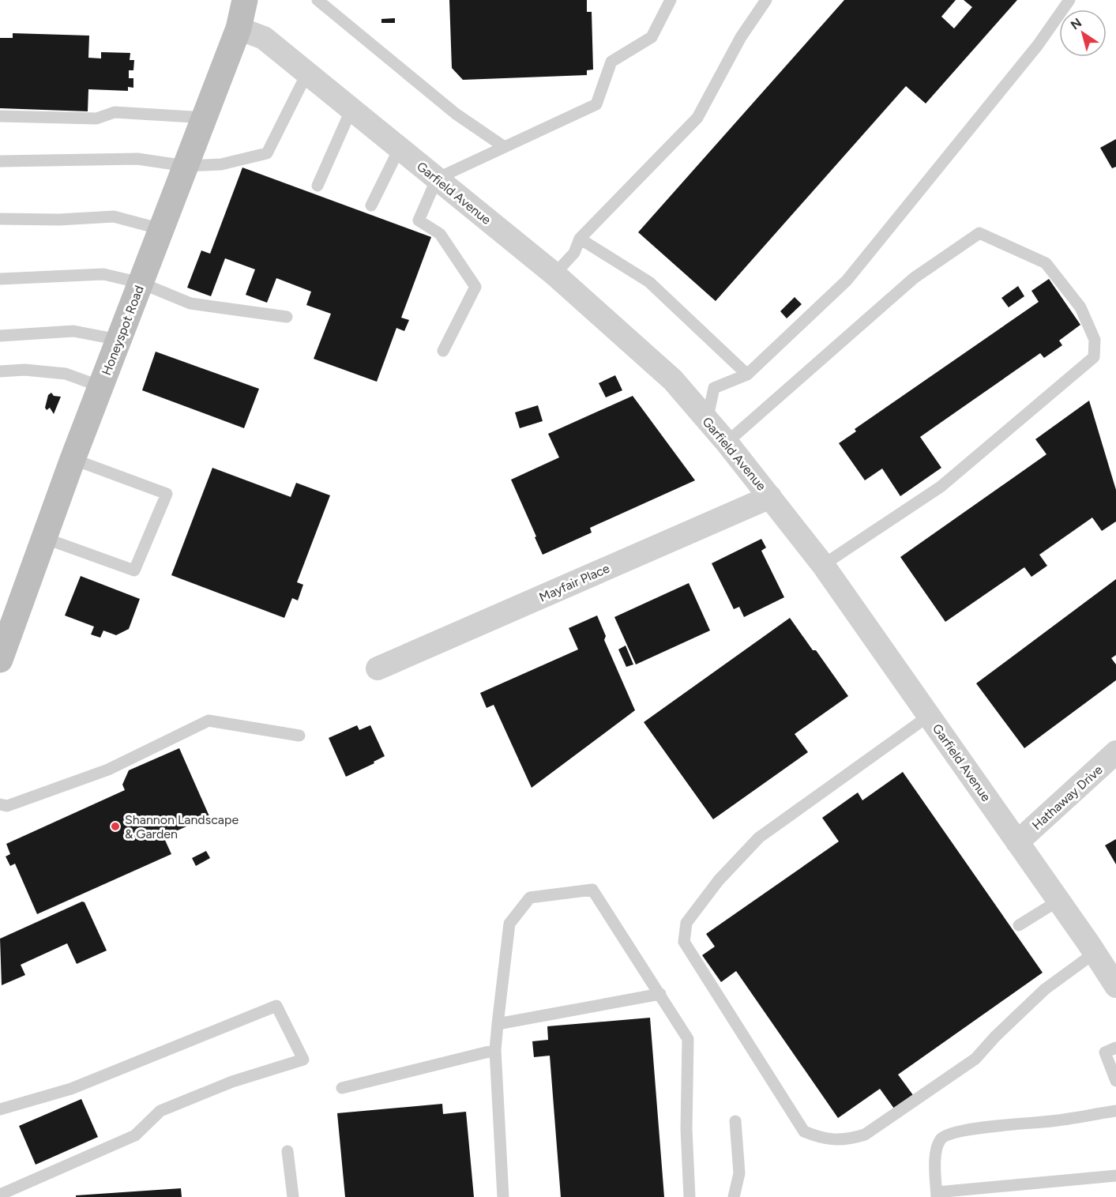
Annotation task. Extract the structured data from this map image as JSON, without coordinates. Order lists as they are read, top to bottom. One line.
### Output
{"streets":{"main road":["Honeyspot Road"],"street":["Garfield Avenue","Mayfair Place","Hathaway Drive"]},"crossings":[["Garfield Avenue","Honeyspot Road"],["Garfield Avenue","Mayfair Place"],["Garfield Avenue","Hathaway Drive"]],"places":["Shannon Landscape & Garden"],"north":"top left"}
